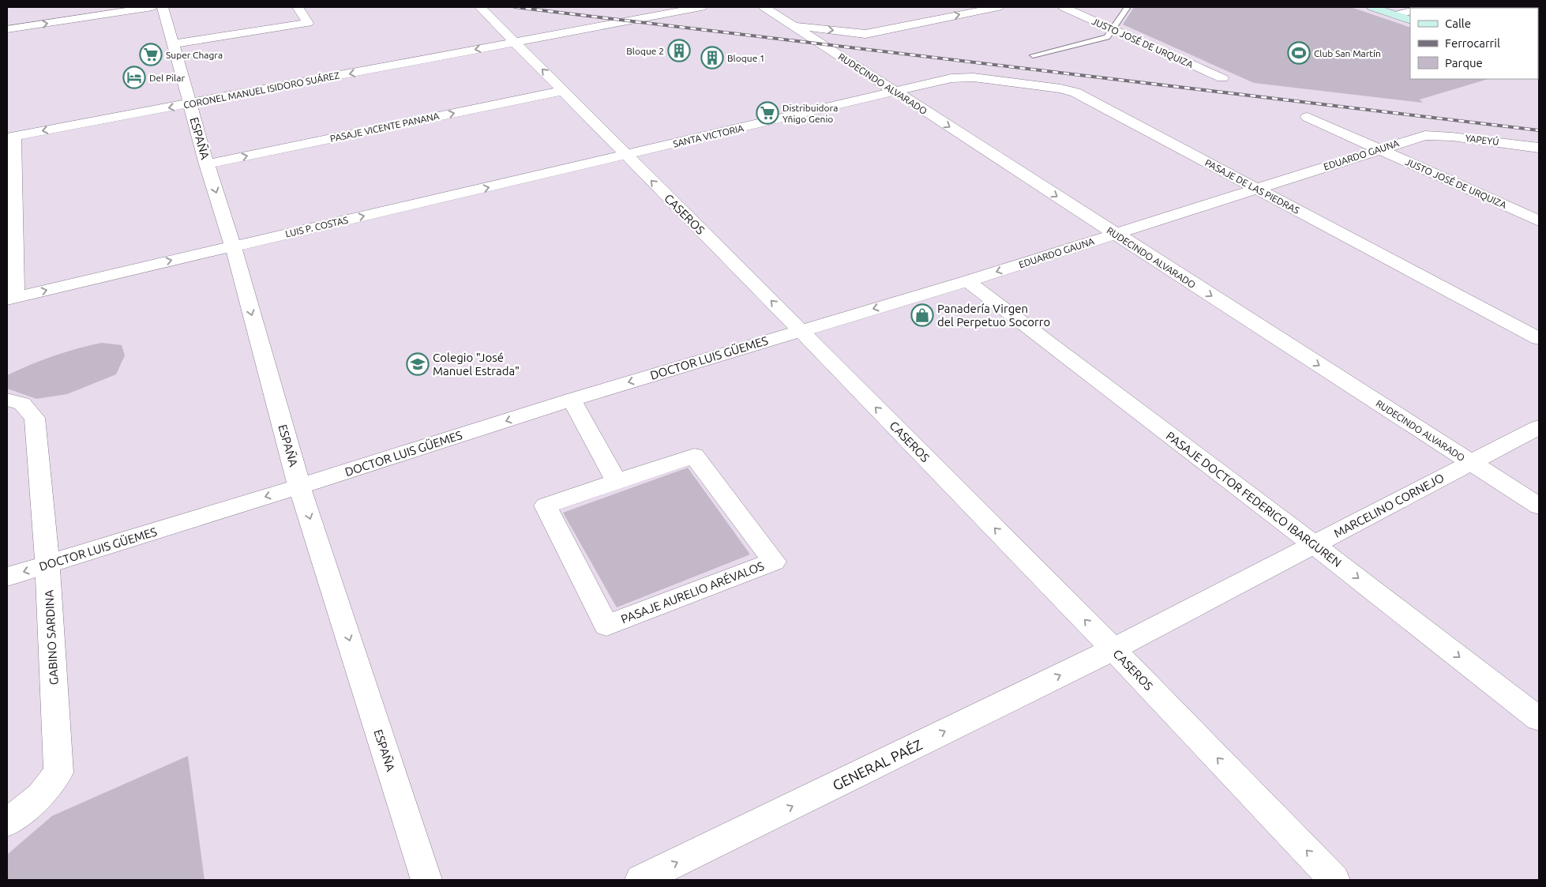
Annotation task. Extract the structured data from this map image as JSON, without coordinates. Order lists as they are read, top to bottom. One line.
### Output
{"streets":{"street":["JUSTO JOSÉ DE URQUIZA","RUDECINDO ALVARADO","CORONEL MANUEL ISIDORO SUÁREZ","PASAJE VICENTE PANANA","SANTA VICTORIA","ESPAÑA","YAPEYÚ","EDUARDO GAUNA","PASAJE DE LAS PIEDRAS","CASEROS","LUIS P. COSTAS","DOCTOR LUIS GÜEMES","PASAJE DOCTOR FEDERICO IBARGUREN","MARCELINO CORNEJO","PASAJE AURELIO ARÉVALOS","GABINO SARDINA","GENERAL PAÉZ"]},"crossings":[["JUSTO JOSÉ DE URQUIZA","EDUARDO GAUNA"],["RUDECINDO ALVARADO","SANTA VICTORIA"],["RUDECINDO ALVARADO","EDUARDO GAUNA"],["RUDECINDO ALVARADO","MARCELINO CORNEJO"],["CORONEL MANUEL ISIDORO SUÁREZ","ESPAÑA"],["CORONEL MANUEL ISIDORO SUÁREZ","CASEROS"],["PASAJE VICENTE PANANA","ESPAÑA"],["PASAJE VICENTE PANANA","CASEROS"],["SANTA VICTORIA","PASAJE DE LAS PIEDRAS"],["SANTA VICTORIA","CASEROS"],["SANTA VICTORIA","LUIS P. COSTAS"],["ESPAÑA","LUIS P. COSTAS"],["ESPAÑA","DOCTOR LUIS GÜEMES"],["YAPEYÚ","EDUARDO GAUNA"],["EDUARDO GAUNA","PASAJE DE LAS PIEDRAS"],["EDUARDO GAUNA","CASEROS"],["EDUARDO GAUNA","DOCTOR LUIS GÜEMES"],["EDUARDO GAUNA","PASAJE DOCTOR FEDERICO IBARGUREN"],["CASEROS","LUIS P. COSTAS"],["CASEROS","DOCTOR LUIS GÜEMES"],["CASEROS","MARCELINO CORNEJO"],["CASEROS","GENERAL PAÉZ"],["DOCTOR LUIS GÜEMES","GABINO SARDINA"],["PASAJE DOCTOR FEDERICO IBARGUREN","MARCELINO CORNEJO"],["MARCELINO CORNEJO","GENERAL PAÉZ"]],"one_way":["RUDECINDO ALVARADO","CORONEL MANUEL ISIDORO SUÁREZ","PASAJE VICENTE PANANA","ESPAÑA","EDUARDO GAUNA","CASEROS","LUIS P. COSTAS","DOCTOR LUIS GÜEMES","PASAJE DOCTOR FEDERICO IBARGUREN","GENERAL PAÉZ"],"places":{"building":["Bloque 2","Bloque 1"],"sports":["Club San Martín"],"supermarket":["Super Chagra","Distribuidora Yñigo Genio"],"hotel":["Del Pilar"],"shop":["Panadería Virgen del Perpetuo Socorro"],"school or university":["Colegio \"José Manuel Estrada\""]},"legend":["Calle","Ferrocarril","Parque"]}
